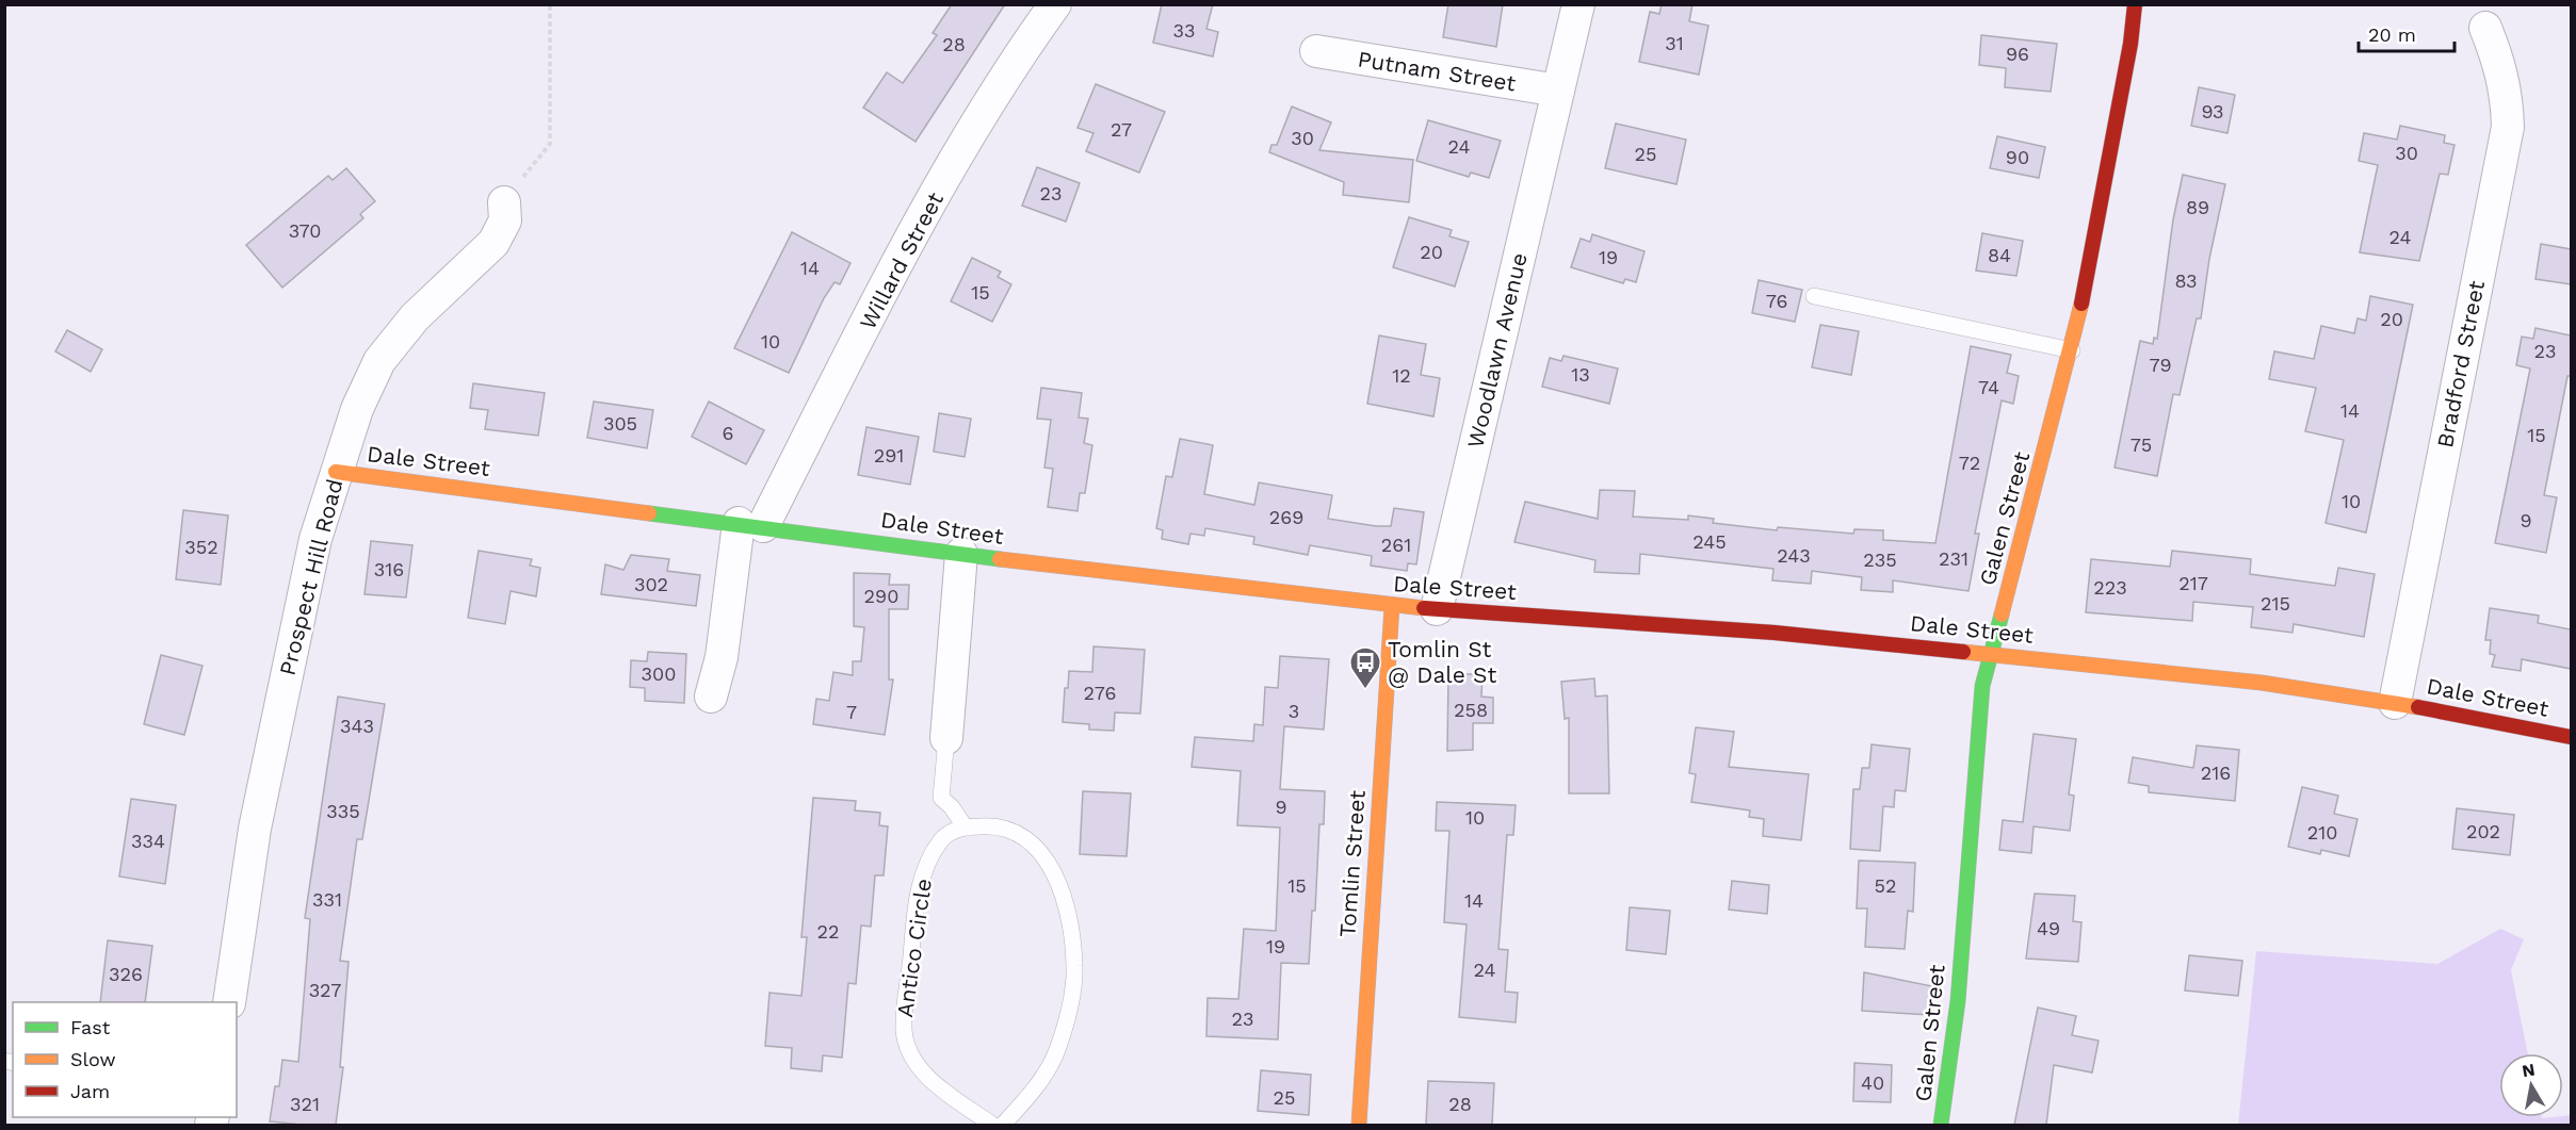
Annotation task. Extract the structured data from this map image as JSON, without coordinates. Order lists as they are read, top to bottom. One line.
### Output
{"streets":{"street":["Putnam Street","Willard Street","Woodlawn Avenue","Bradford Street","Dale Street","Galen Street","Prospect Hill Road","Tomlin Street"],"lane":["Antico Circle"]},"crossings":[["Putnam Street","Woodlawn Avenue"],["Willard Street","Dale Street"],["Woodlawn Avenue","Dale Street"],["Bradford Street","Dale Street"],["Dale Street","Galen Street"],["Dale Street","Prospect Hill Road"],["Dale Street","Tomlin Street"]],"places":{"bus stop":["Tomlin St @ Dale St"]},"house_numbers":["33","31","28","96","93","27","30","24","30","25","90","23","89","370","24","20","84","19","14","83","15","76","20","10","23","79","13","12","74","14","305","6","15","75","291","72","10","269","9","245","261","352","243","231","235","316","217","302","223","290","215","300","276","258","3","7","343","216","9","335","10","202","210","334","15","52","331","14","49","22","19","24","326","327","23","40","25","321","28"],"legend":["Fast","Slow","Jam"],"scale_bar":"20 m","north":"top"}
